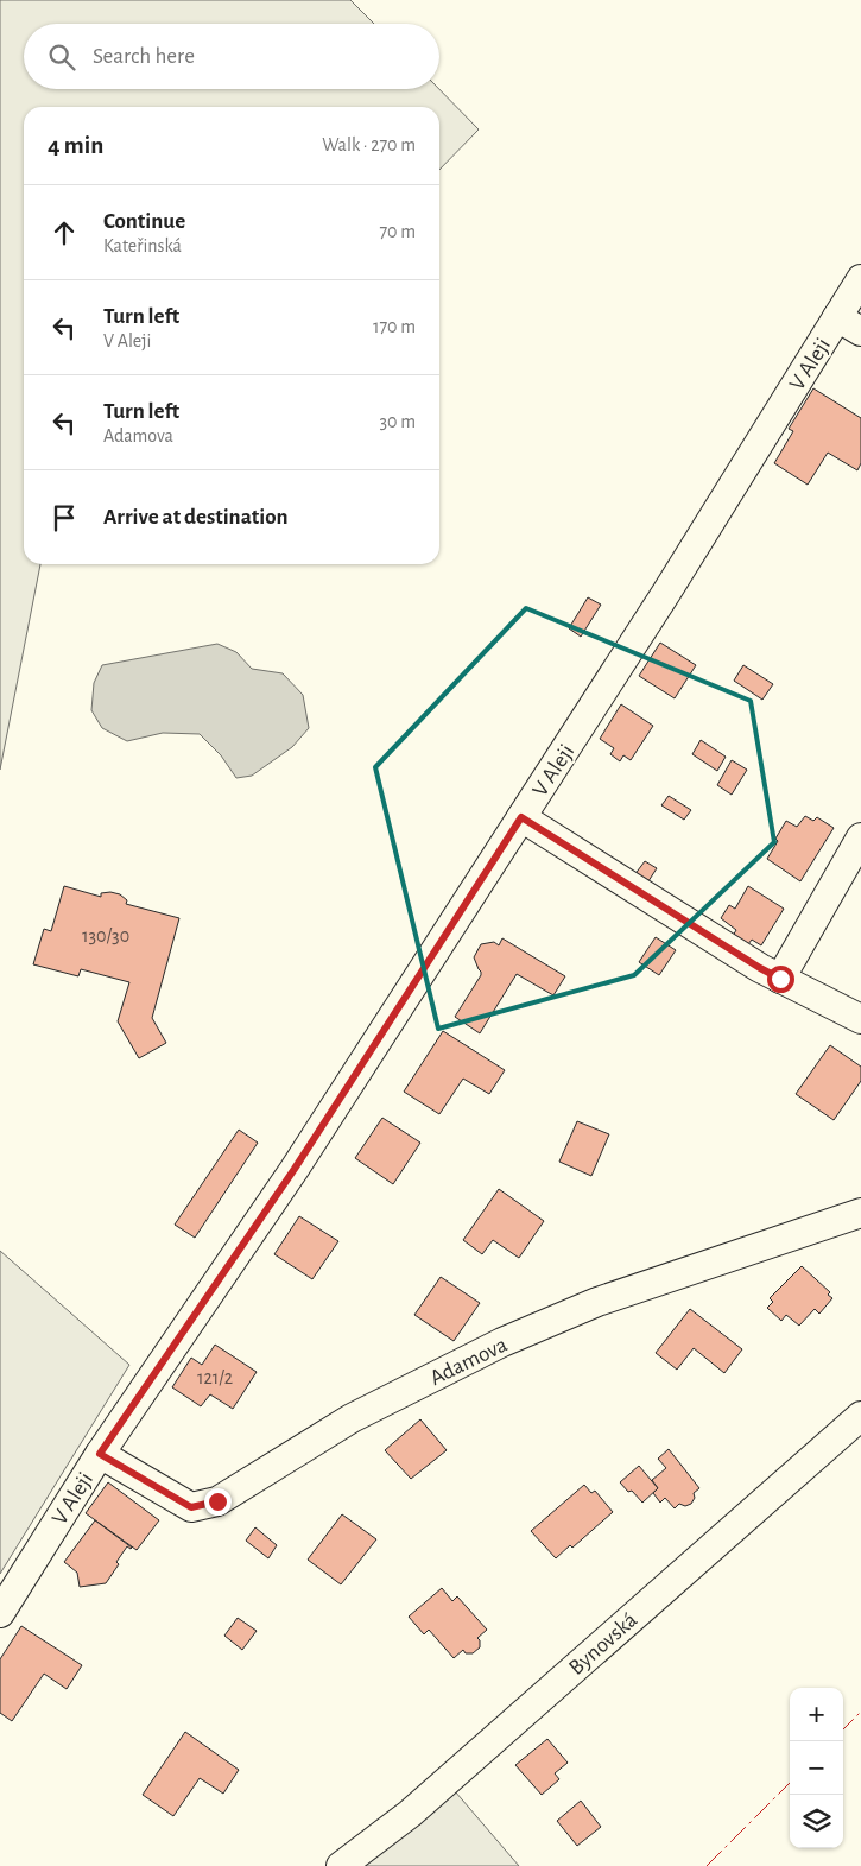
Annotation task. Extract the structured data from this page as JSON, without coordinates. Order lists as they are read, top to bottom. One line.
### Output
{"streets":{"street":["V Aleji","Adamova","Bynovská"]},"crossings":[["V Aleji","Adamova"]],"house_numbers":["130/30","121/2"],"page":{"search":"Search here","heading":["4 min","Walk · 270 m"],"list":[["Continue","Kateřinská","70 m"],["Turn left","V Aleji","170 m"],["Turn left","Adamova","30 m"],"Arrive at destination"],"map_buttons":["+","−"]}}
